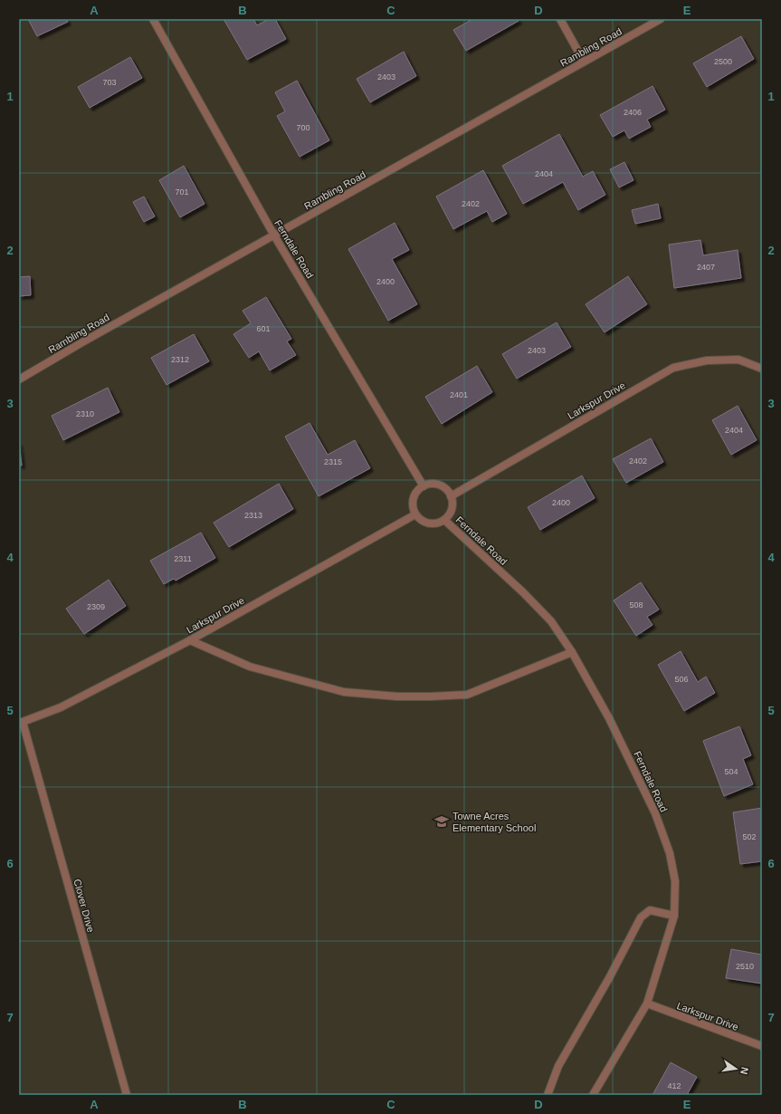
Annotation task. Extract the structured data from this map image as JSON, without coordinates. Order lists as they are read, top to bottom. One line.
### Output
{"streets":{"street":["Rambling Road","Ferndale Road","Larkspur Drive","Clover Drive"]},"crossings":[["Rambling Road","Ferndale Road"],["Ferndale Road","Larkspur Drive"],["Larkspur Drive","Clover Drive"]],"places":{"school or university":["Towne Acres Elementary School"]},"house_numbers":["2500","2403","703","2406","700","2404","701","2402","2407","2400","601","2403","2312","2401","2310","2404","2402","2315","2400","2313","2311","508","2309","506","504","502","2510","412"],"north":"right","grid":{"columns":["A","B","C","D","E"],"rows":["1","2","3","4","5","6","7"]}}
